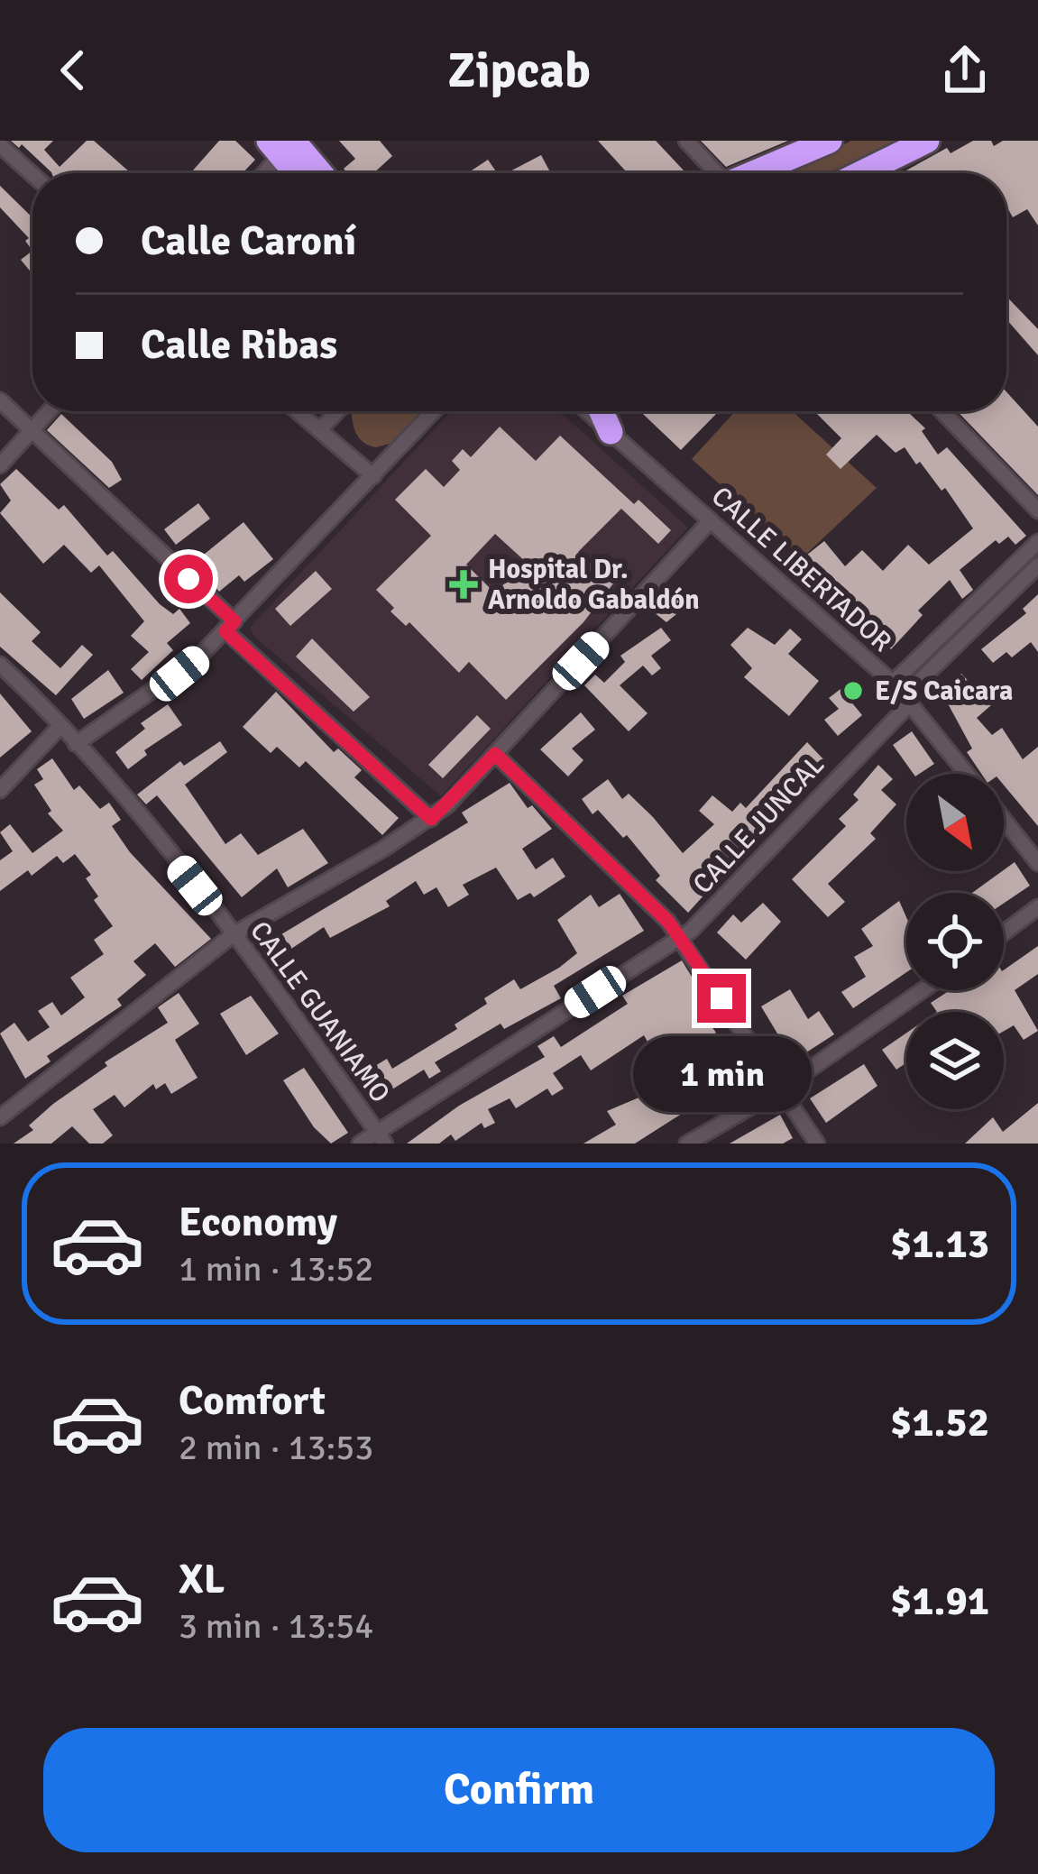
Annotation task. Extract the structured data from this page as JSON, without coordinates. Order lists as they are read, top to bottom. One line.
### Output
{"streets":{"street":["CALLE LIBERTADOR","CALLE JUNCAL","CALLE GUANIAMO"]},"crossings":[["CALLE LIBERTADOR","CALLE JUNCAL"],["CALLE JUNCAL","CALLE GUANIAMO"]],"places":{"health":["Hospital Dr. Arnoldo Gabaldón"],"other":["E/S Caicara"]},"north":"bottom right","page":{"header":"Zipcab","banner":["Calle Caroní","Calle Ribas"],"bubble":"1 min","list":[{"name":"Economy","note":"1 min · 13:52","value":"$1.13"},{"name":"Comfort","note":"2 min · 13:53","value":"$1.52"},{"name":"XL","note":"3 min · 13:54","value":"$1.91"}],"buttons":"Confirm"}}
